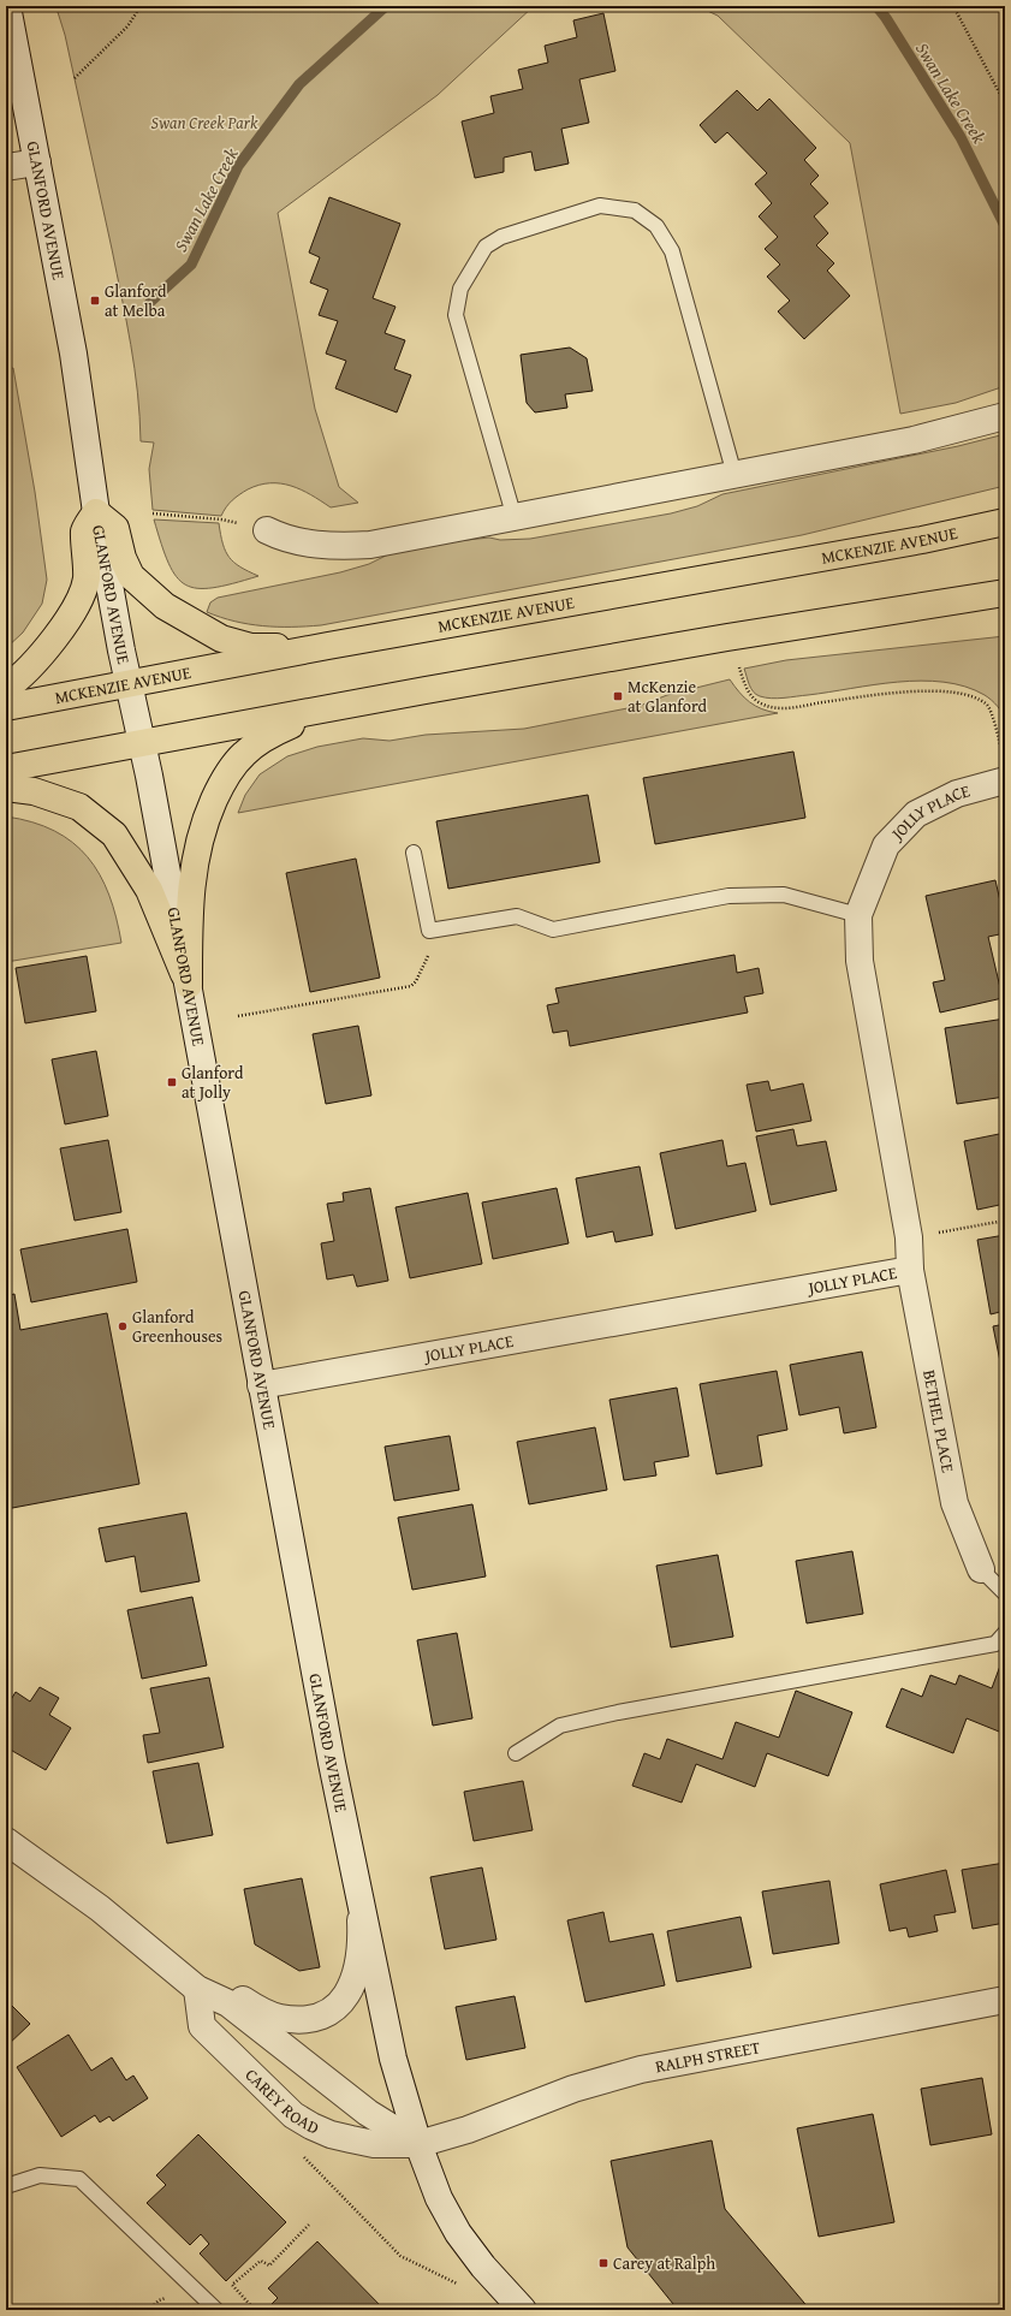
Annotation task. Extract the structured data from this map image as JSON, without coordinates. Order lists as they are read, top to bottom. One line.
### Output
{"streets":{"main road":["MCKENZIE AVENUE"],"street":["GLANFORD AVENUE","JOLLY PLACE","BETHEL PLACE","RALPH STREET","CAREY ROAD"]},"crossings":[["GLANFORD AVENUE","MCKENZIE AVENUE"],["GLANFORD AVENUE","JOLLY PLACE"],["GLANFORD AVENUE","RALPH STREET"],["GLANFORD AVENUE","CAREY ROAD"],["JOLLY PLACE","BETHEL PLACE"],["RALPH STREET","CAREY ROAD"]],"water":["Swan Lake Creek"],"parks":["Swan Creek Park"],"places":{"transit":["Glanford at Melba","McKenzie at Glanford","Glanford at Jolly","Carey at Ralph"],"other":["Glanford Greenhouses"]}}
